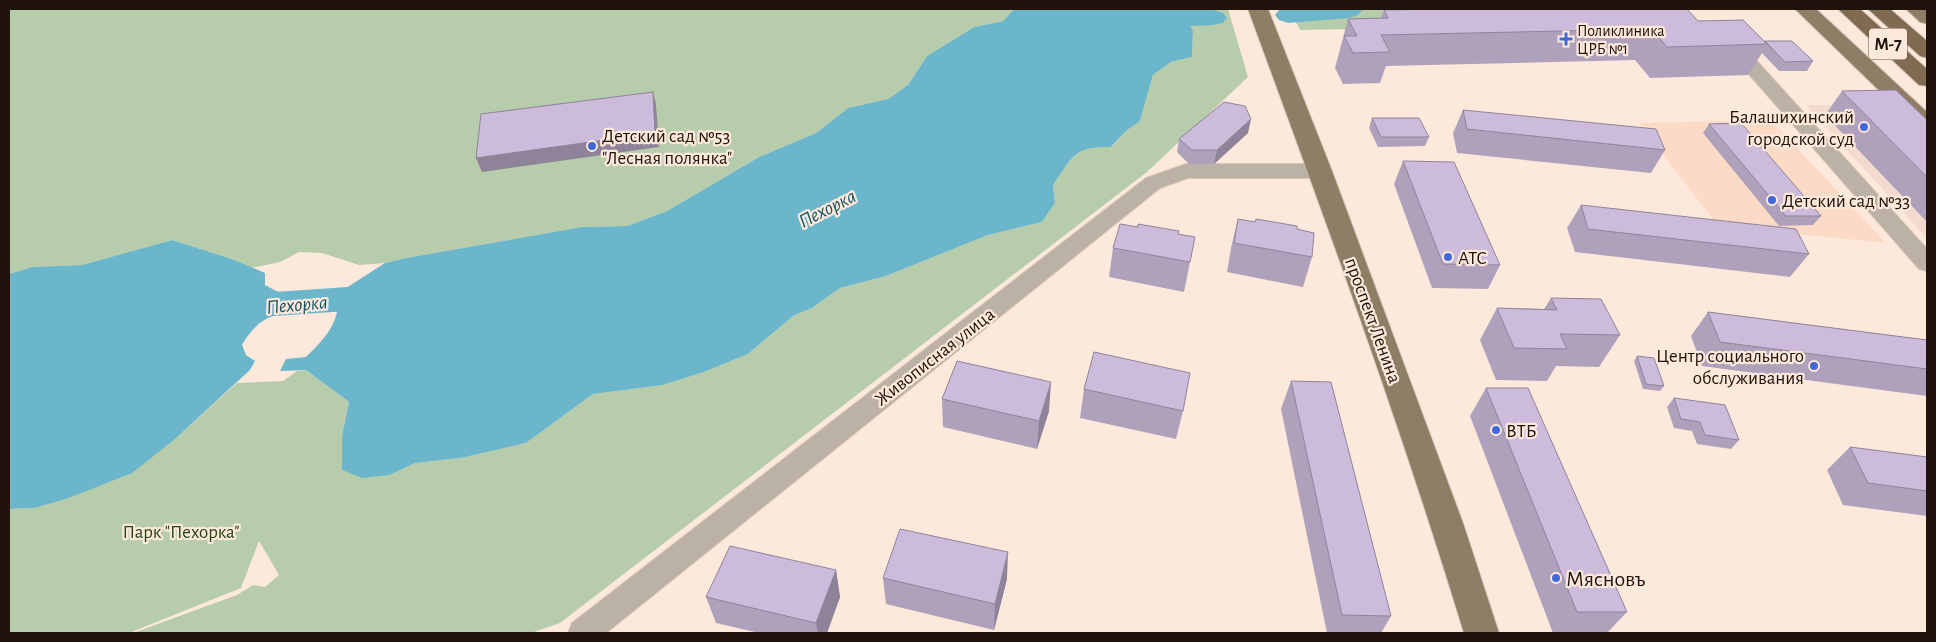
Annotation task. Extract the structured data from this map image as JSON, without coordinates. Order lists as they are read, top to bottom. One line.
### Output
{"streets":{"highway":["М-7"],"main road":["проспект Ленина"],"street":["Живописная улица"]},"crossings":[["проспект Ленина","Живописная улица"]],"water":["Пехорка"],"parks":["Парк \"Пехорка\""],"places":{"health":["Поликлиника ЦРБ №1"],"other":["Балашихинский городской суд","Детский сад №53 \"Лесная полянка\"","Детский сад №33","АТС","Центр социального обслуживания","ВТБ","Мясновъ"]}}
